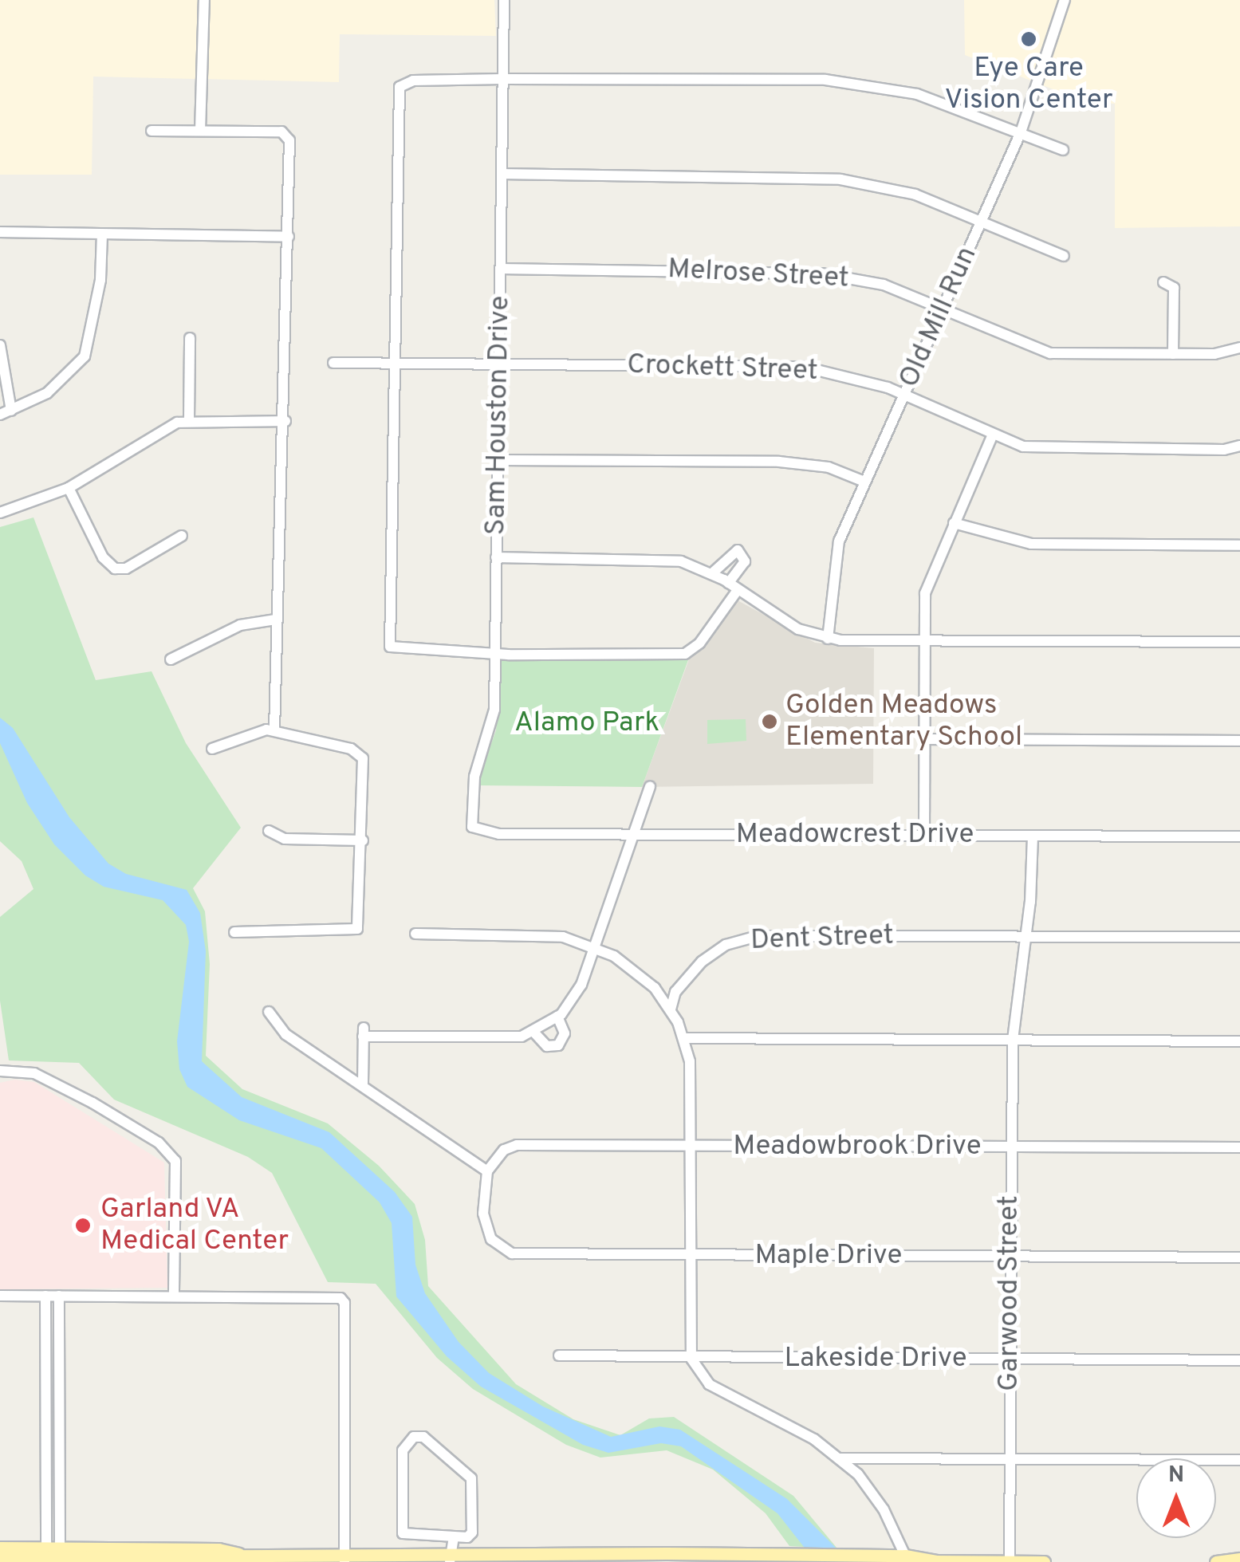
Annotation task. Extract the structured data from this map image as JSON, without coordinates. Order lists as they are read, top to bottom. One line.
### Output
{"streets":{"street":["Melrose Street","Old Mill Run","Crockett Street","Sam Houston Drive","Meadowcrest Drive","Dent Street","Meadowbrook Drive","Maple Drive","Garwood Street","Lakeside Drive"]},"crossings":[["Melrose Street","Old Mill Run"],["Melrose Street","Sam Houston Drive"],["Old Mill Run","Crockett Street"],["Crockett Street","Sam Houston Drive"],["Sam Houston Drive","Meadowcrest Drive"],["Meadowcrest Drive","Garwood Street"],["Dent Street","Garwood Street"],["Meadowbrook Drive","Maple Drive"],["Meadowbrook Drive","Garwood Street"],["Maple Drive","Garwood Street"],["Garwood Street","Lakeside Drive"]],"parks":["Alamo Park"],"places":["Eye Care Vision Center","Golden Meadows Elementary School","Garland VA Medical Center"],"north":"top"}
